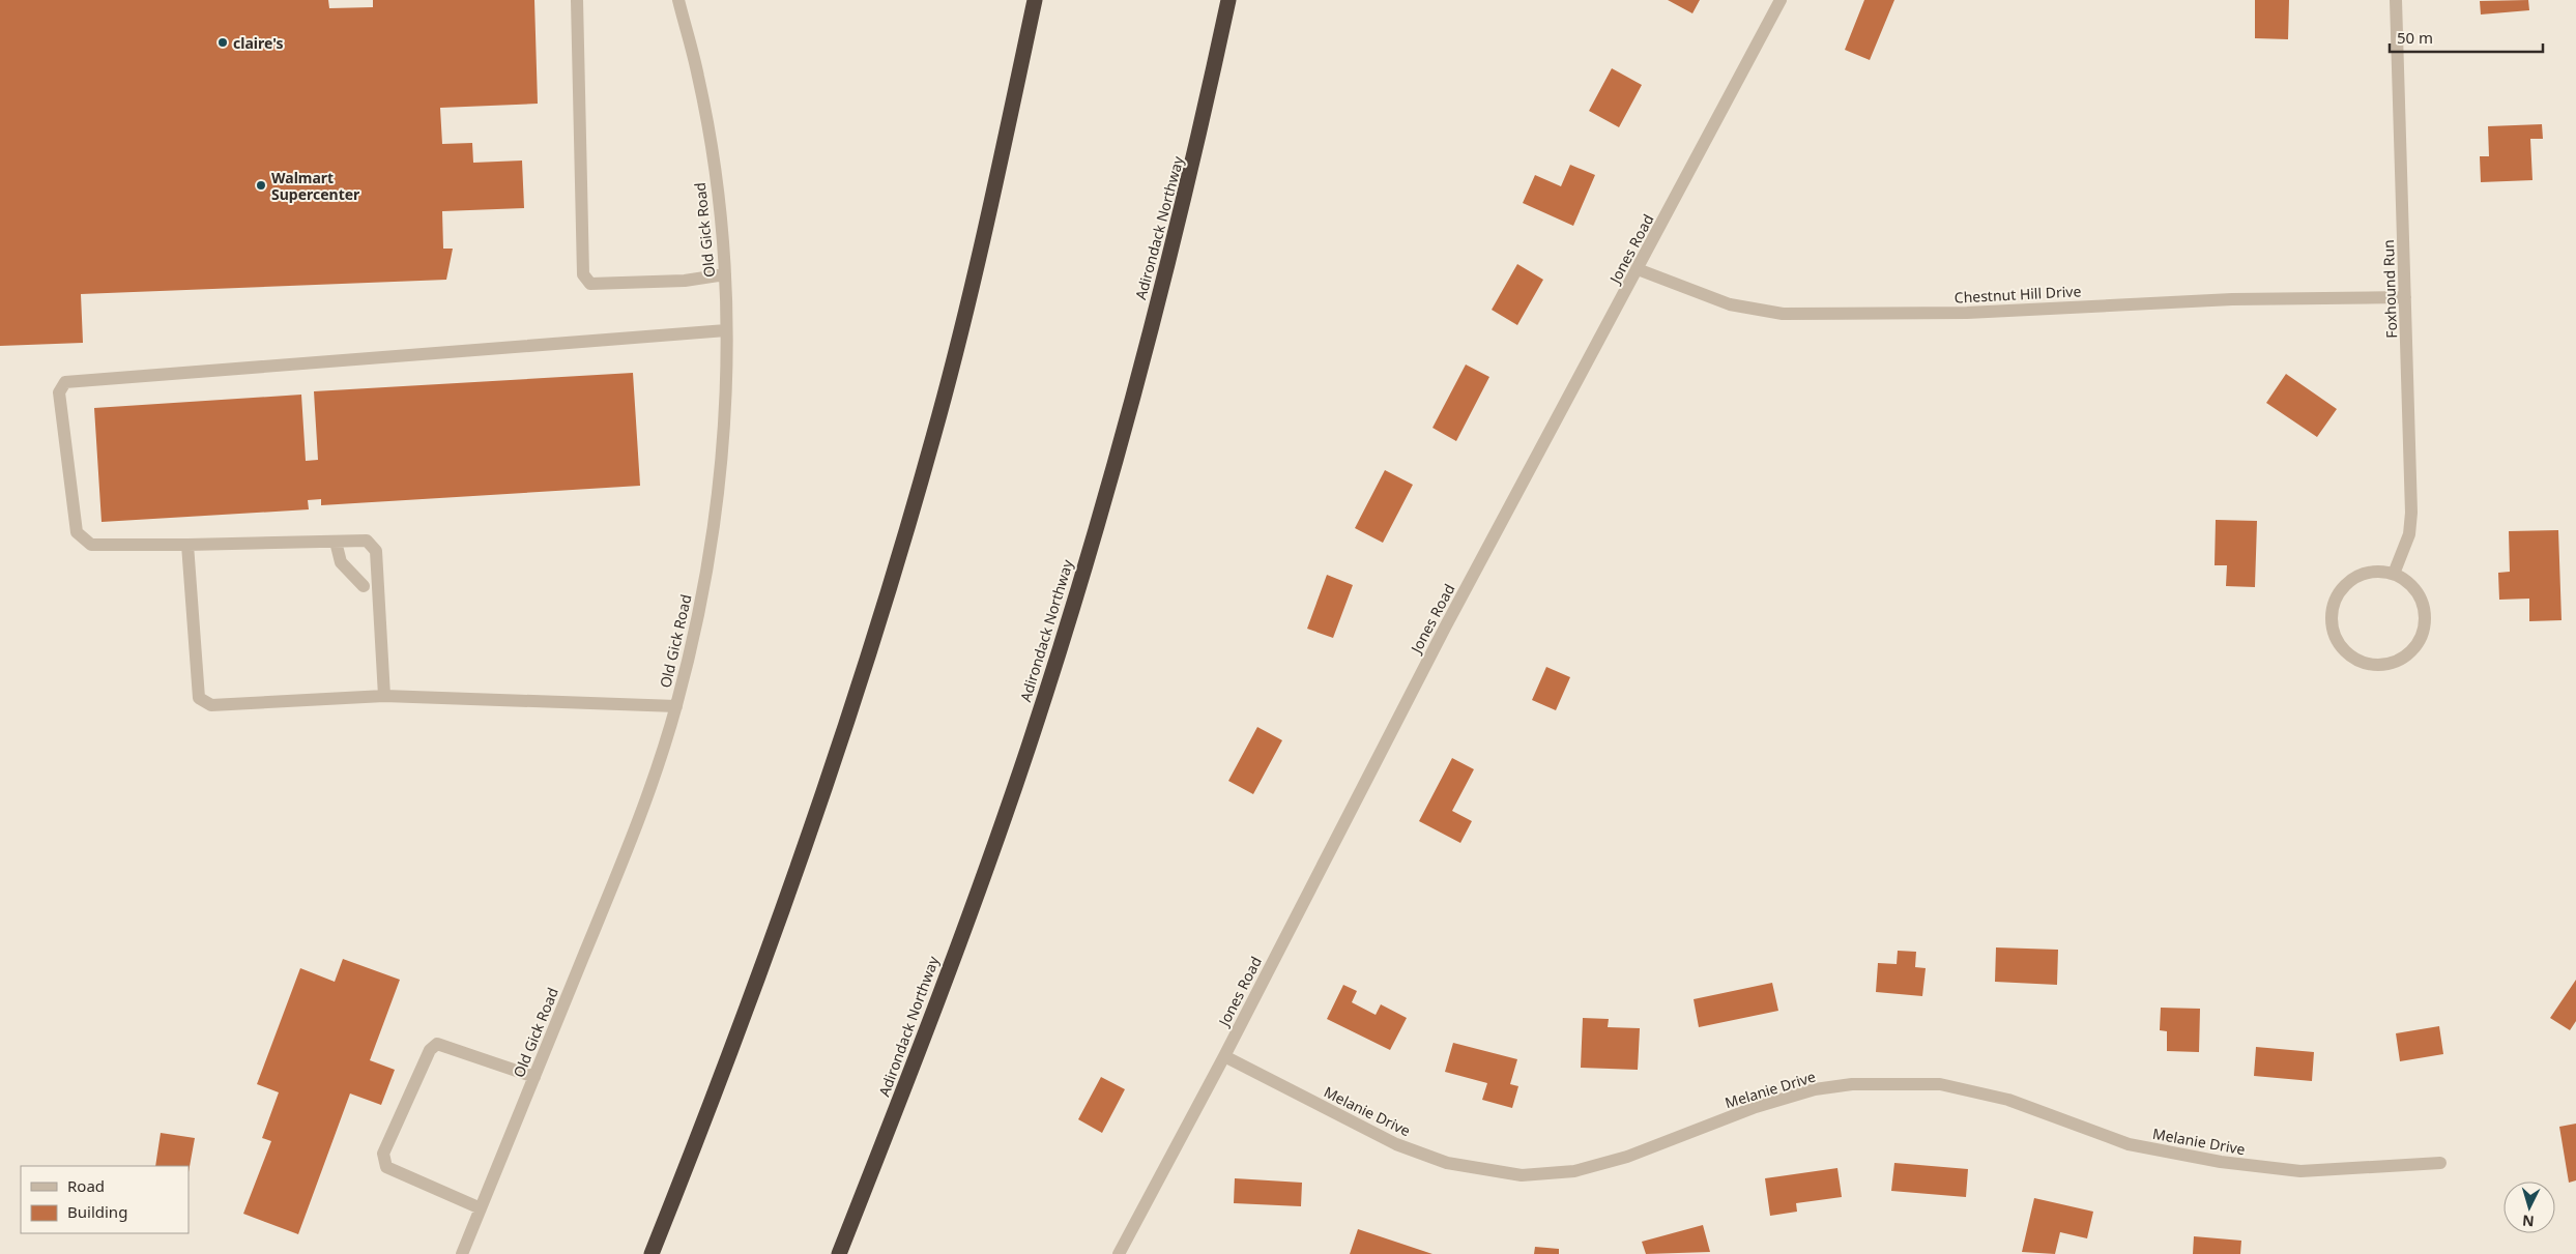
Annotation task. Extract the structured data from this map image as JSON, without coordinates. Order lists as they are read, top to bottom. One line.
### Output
{"streets":{"highway":["Adirondack Northway"],"street":["Old Gick Road","Jones Road","Foxhound Run","Chestnut Hill Drive","Melanie Drive"]},"crossings":[["Jones Road","Chestnut Hill Drive"],["Jones Road","Melanie Drive"],["Foxhound Run","Chestnut Hill Drive"]],"places":["claire's","Walmart Supercenter"],"legend":["Road","Building"],"scale_bar":"50 m","north":"bottom"}
